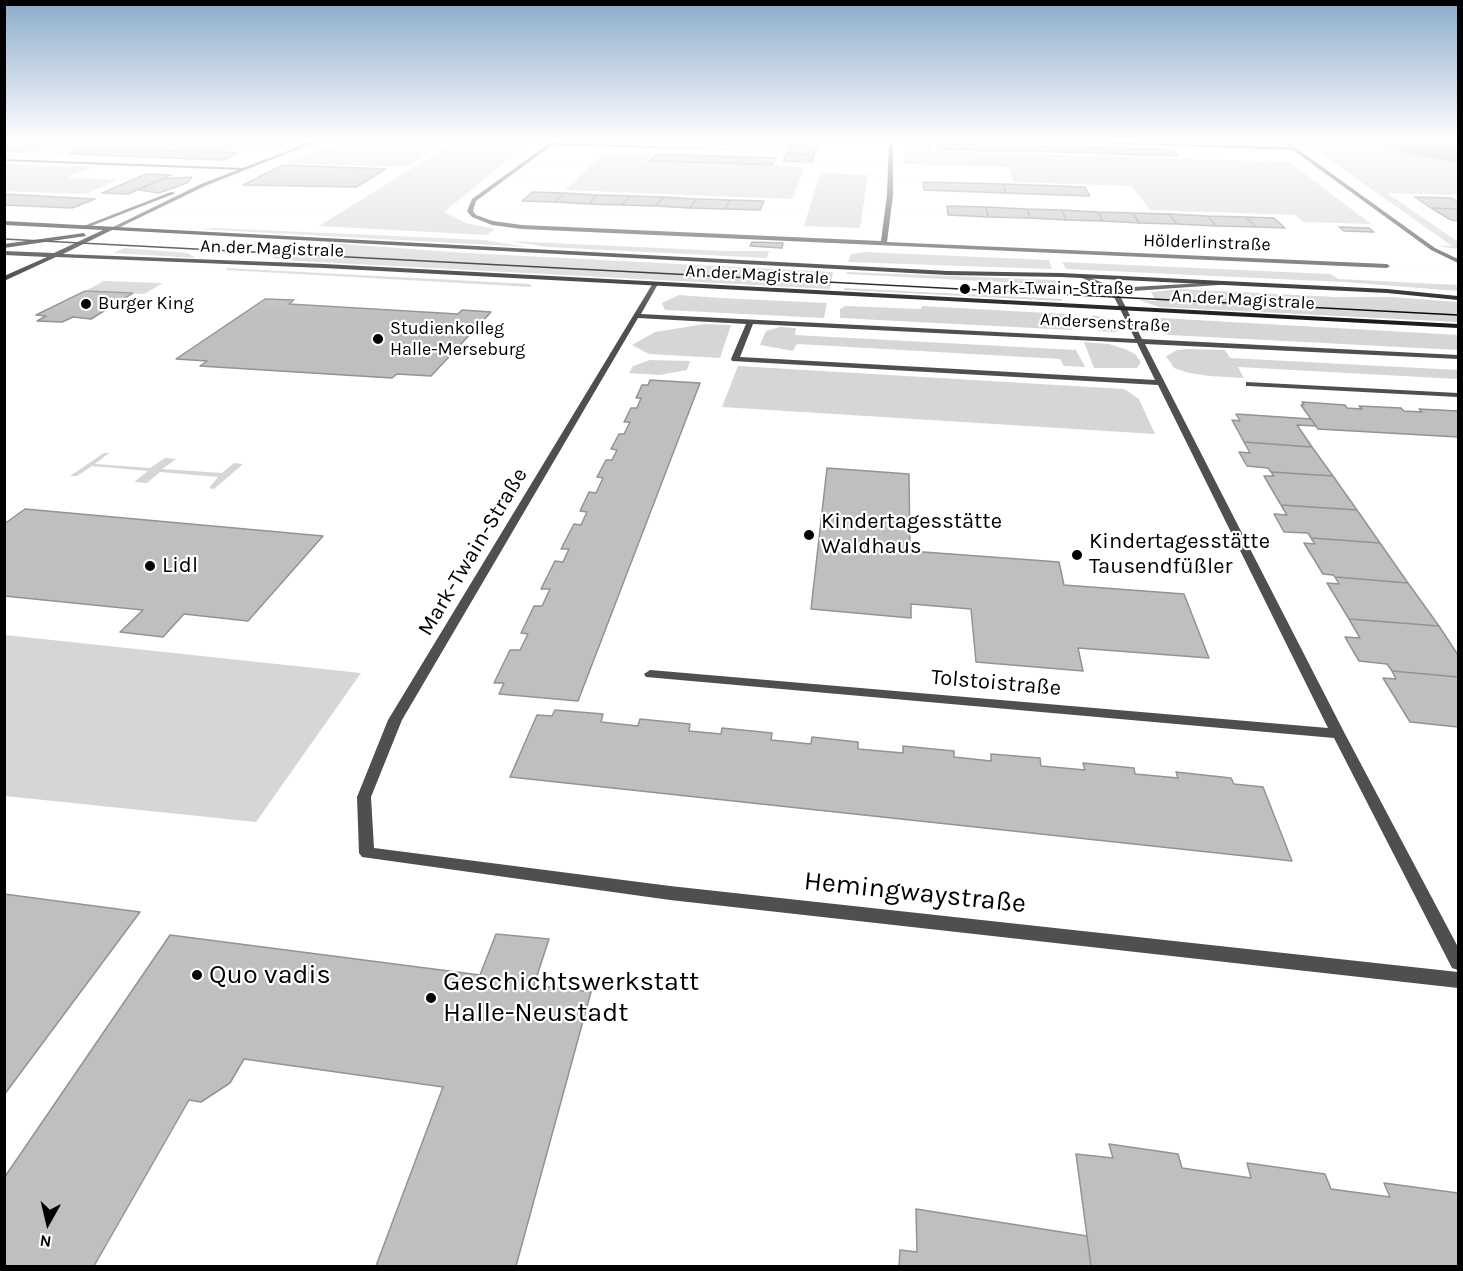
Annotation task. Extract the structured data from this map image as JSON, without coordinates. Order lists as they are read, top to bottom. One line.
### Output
{"streets":{"main road":["An der Magistrale"],"street":["Hölderlinstraße","Andersenstraße","Mark-Twain-Straße","Tolstoistraße","Hemingwaystraße"]},"crossings":[["An der Magistrale","Mark-Twain-Straße"],["Andersenstraße","Mark-Twain-Straße"],["Mark-Twain-Straße","Hemingwaystraße"]],"places":["Mark-Twain-Straße","Burger King","Studienkolleg Halle-Merseburg","Kindertagesstätte Waldhaus","Kindertagesstätte Tausendfüßler","Lidl","Quo vadis","Geschichtswerkstatt Halle-Neustadt"],"north":"bottom"}
